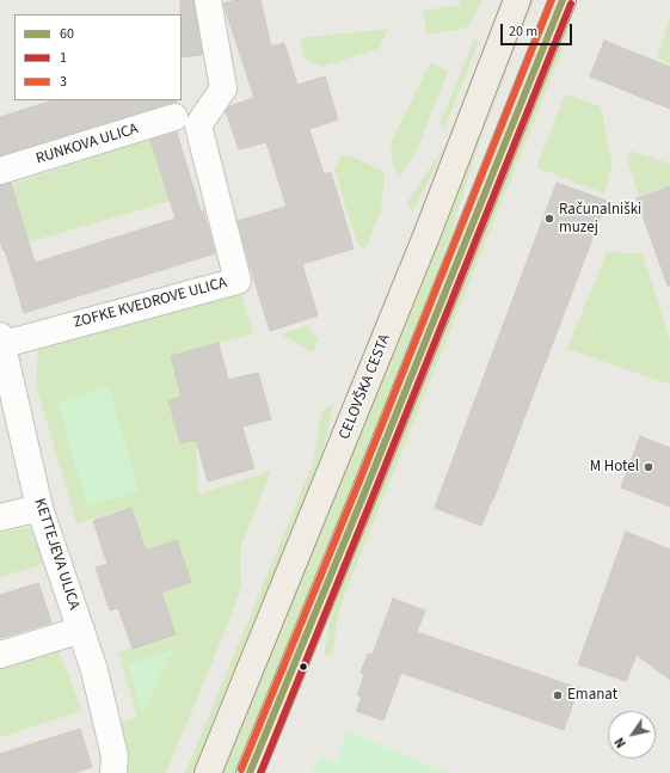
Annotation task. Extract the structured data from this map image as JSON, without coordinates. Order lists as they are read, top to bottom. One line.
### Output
{"streets":{"main road":["CELOVŠKA CESTA"],"street":["RUNKOVA ULICA","ZOFKE KVEDROVE ULICA","KETTEJEVA ULICA"]},"crossings":[["ZOFKE KVEDROVE ULICA","KETTEJEVA ULICA"]],"places":["Računalniški muzej","M Hotel","Emanat"],"lines":["transit line 60","transit line 3","transit line 1"],"legend":["60","1","3"],"scale_bar":"20 m","north":"bottom left"}
